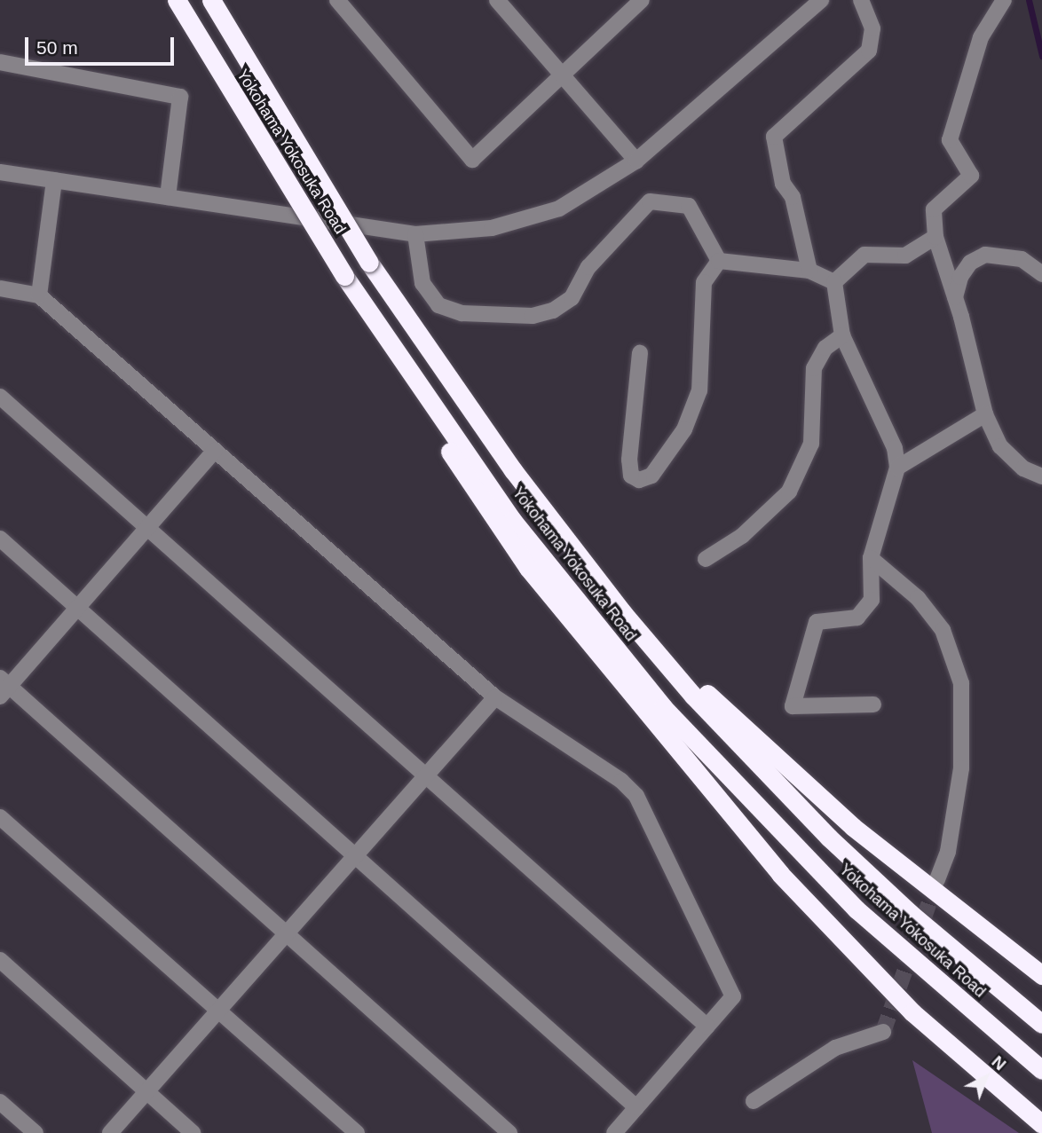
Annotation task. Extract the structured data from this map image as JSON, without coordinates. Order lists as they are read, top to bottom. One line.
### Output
{"streets":{"highway":["Yokohama Yokosuka Road"]},"scale_bar":"50 m","north":"top right"}
